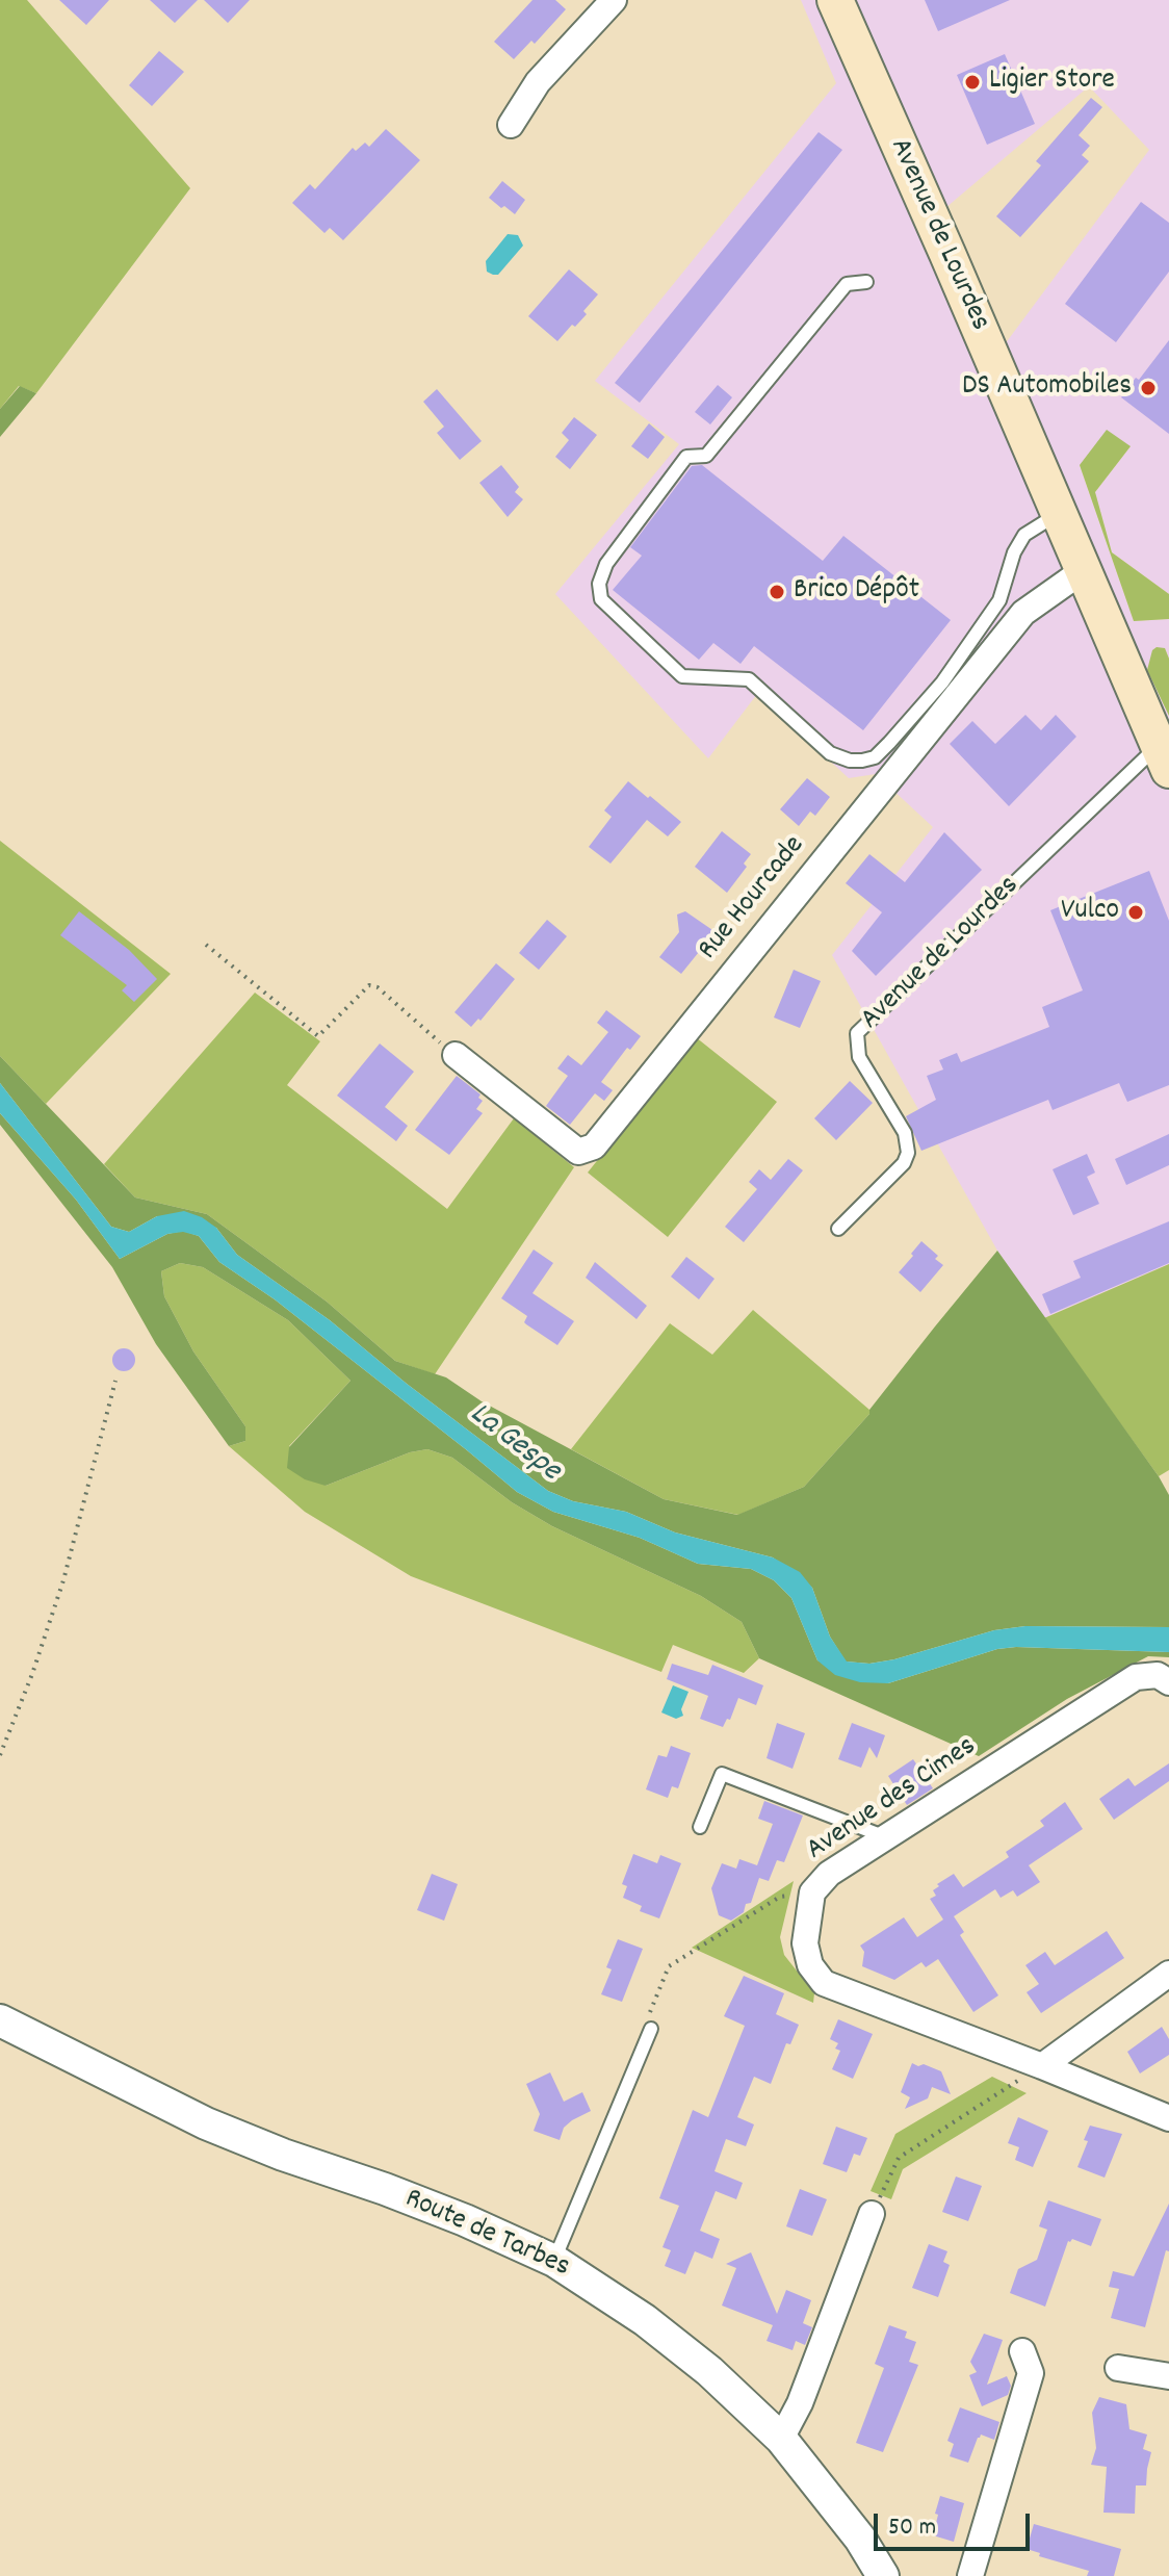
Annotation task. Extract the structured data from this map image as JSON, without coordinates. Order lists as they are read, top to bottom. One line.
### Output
{"streets":{"main road":["Avenue de Lourdes"],"street":["Rue Hourcade","Avenue des Cimes","Route de Tarbes"]},"crossings":[["Avenue de Lourdes","Rue Hourcade"]],"water":["La Gespe"],"places":["Ligier Store","DS Automobiles","Brico Dépôt","Vulco"],"scale_bar":"50 m"}
